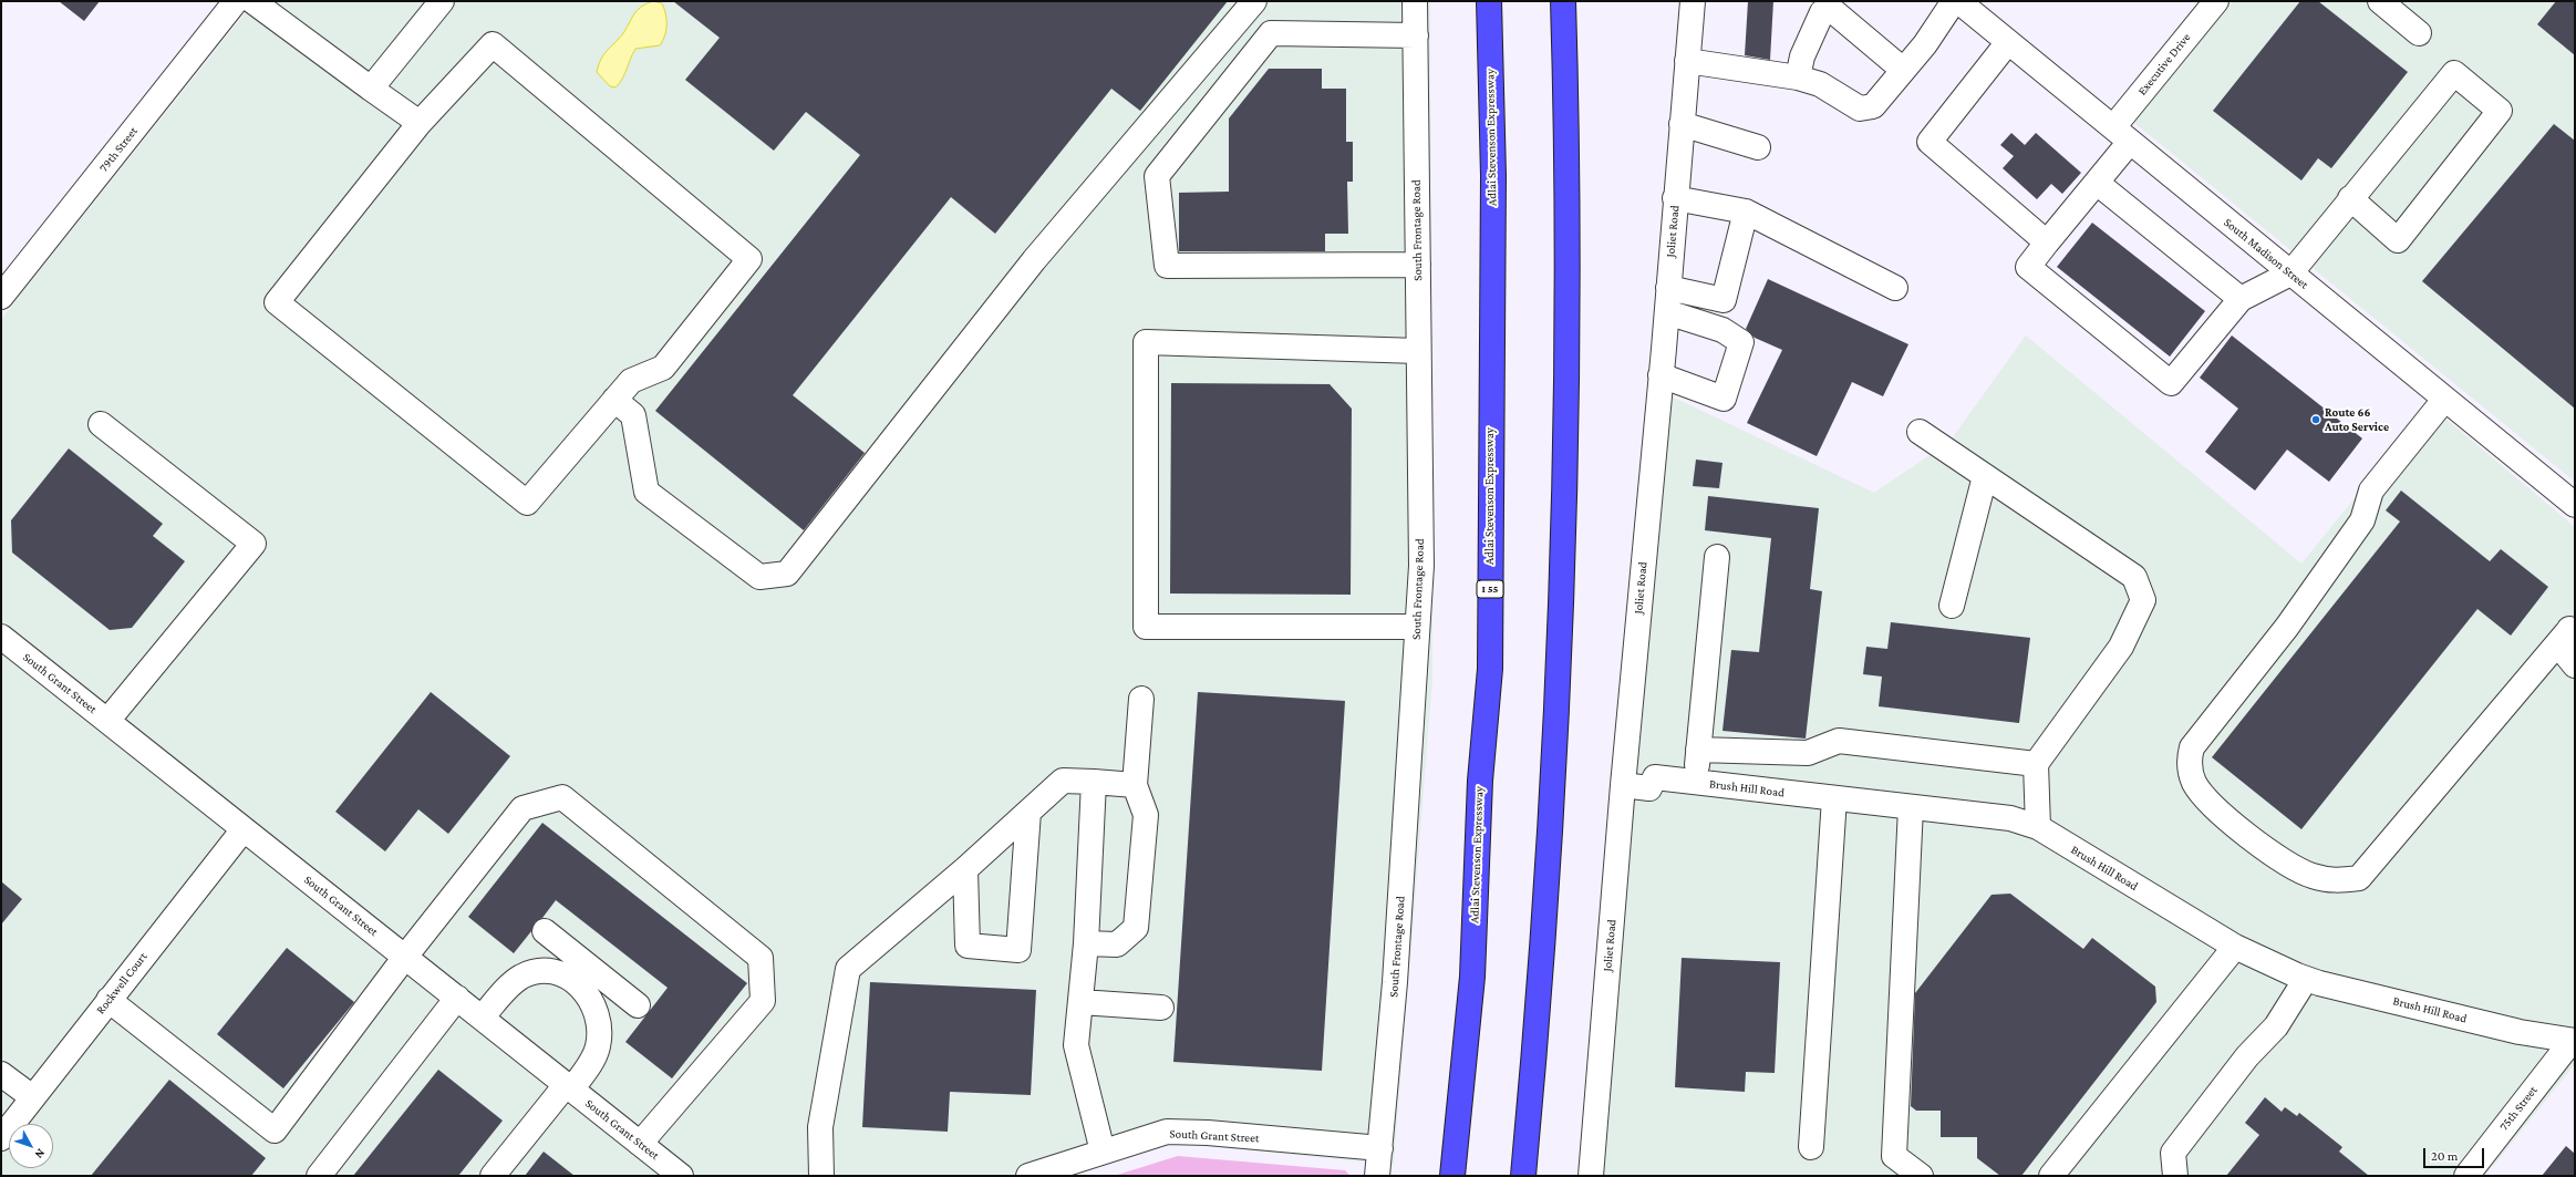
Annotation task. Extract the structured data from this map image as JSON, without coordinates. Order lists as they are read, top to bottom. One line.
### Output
{"streets":{"highway":["Adlai Stevenson Expressway","I 55"],"street":["Executive Drive","79th Street","South Frontage Road","Joliet Road","South Madison Street","South Grant Street","Brush Hill Road","Rockwell Court","75th Street"]},"crossings":[["Executive Drive","South Madison Street"],["South Frontage Road","South Grant Street"],["Joliet Road","Brush Hill Road"],["South Grant Street","Rockwell Court"],["Brush Hill Road","75th Street"]],"places":["Route 66 Auto Service"],"scale_bar":"20 m","north":"bottom right"}
